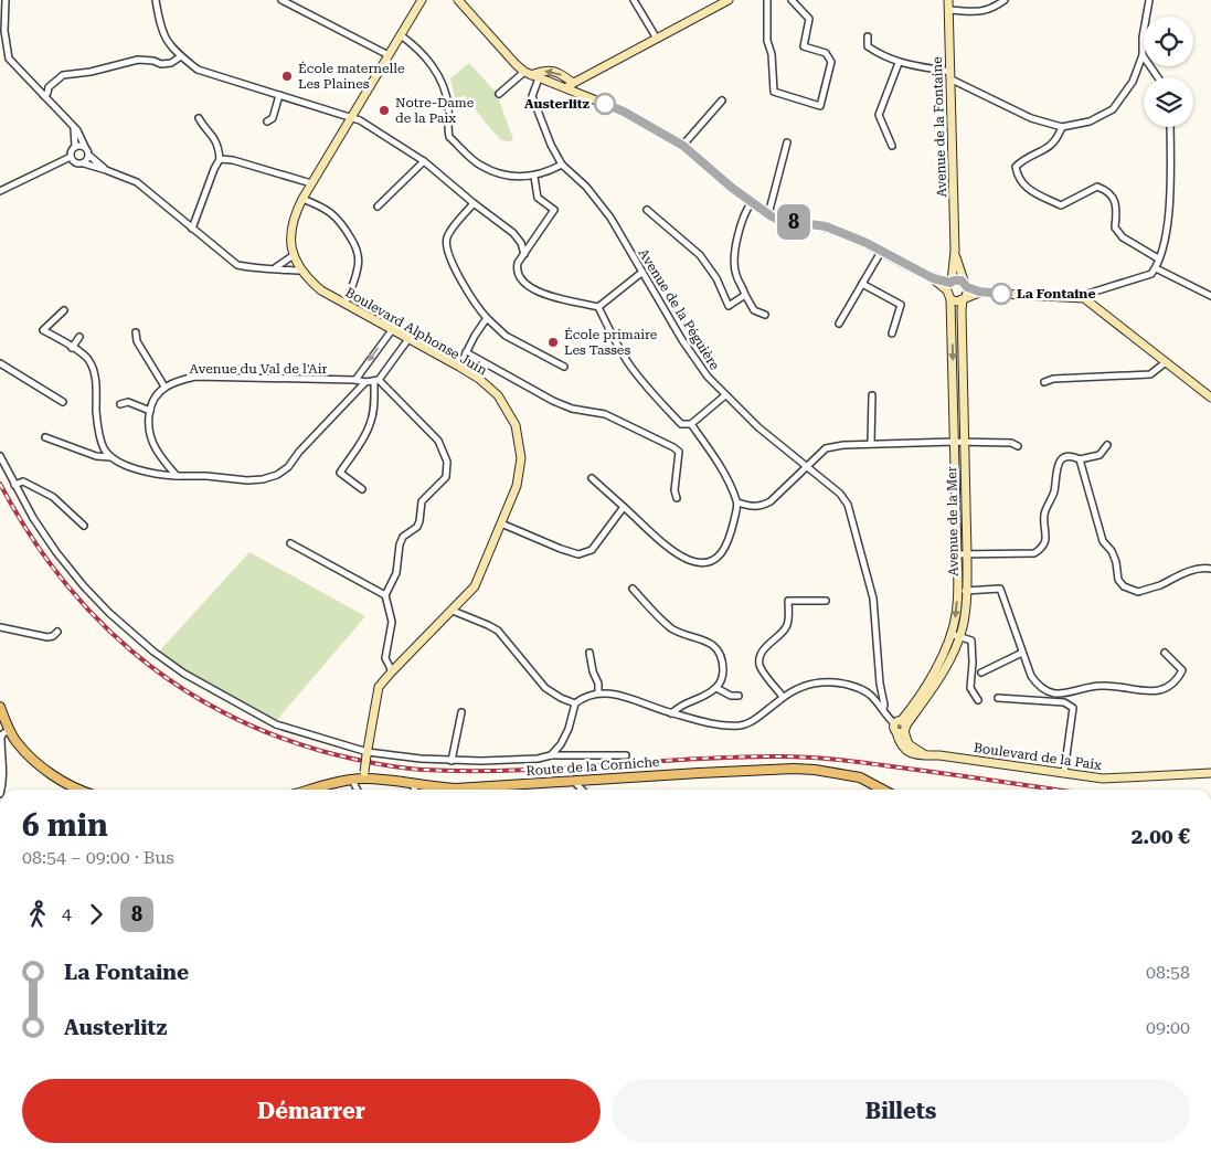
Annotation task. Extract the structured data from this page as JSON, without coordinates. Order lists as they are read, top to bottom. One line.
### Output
{"streets":{"main road":["Route de la Corniche"],"street":["Avenue de la Fontaine","Avenue de la Péguière","Boulevard Alphonse Juin","Avenue du Val de l'Air","Avenue de la Mer","Boulevard de la Paix"]},"crossings":[["Avenue de la Fontaine","Avenue de la Mer"],["Avenue de la Péguière","Avenue de la Mer"],["Avenue de la Péguière","Boulevard de la Paix"],["Boulevard Alphonse Juin","Route de la Corniche"],["Avenue de la Mer","Boulevard de la Paix"]],"places":["École maternelle Les Plaines","Austerlitz","Notre-Dame de la Paix","La Fontaine","École primaire Les Tasses"],"lines":["bus line 8"],"page":{"on_map":"8","heading":["6 min","08:54 – 09:00 · Bus","2.00 €"],"legs":["4","8"],"list":[{"name":"La Fontaine","value":"08:58"},{"name":"Austerlitz","value":"09:00"}],"buttons":["Démarrer","Billets"]}}
